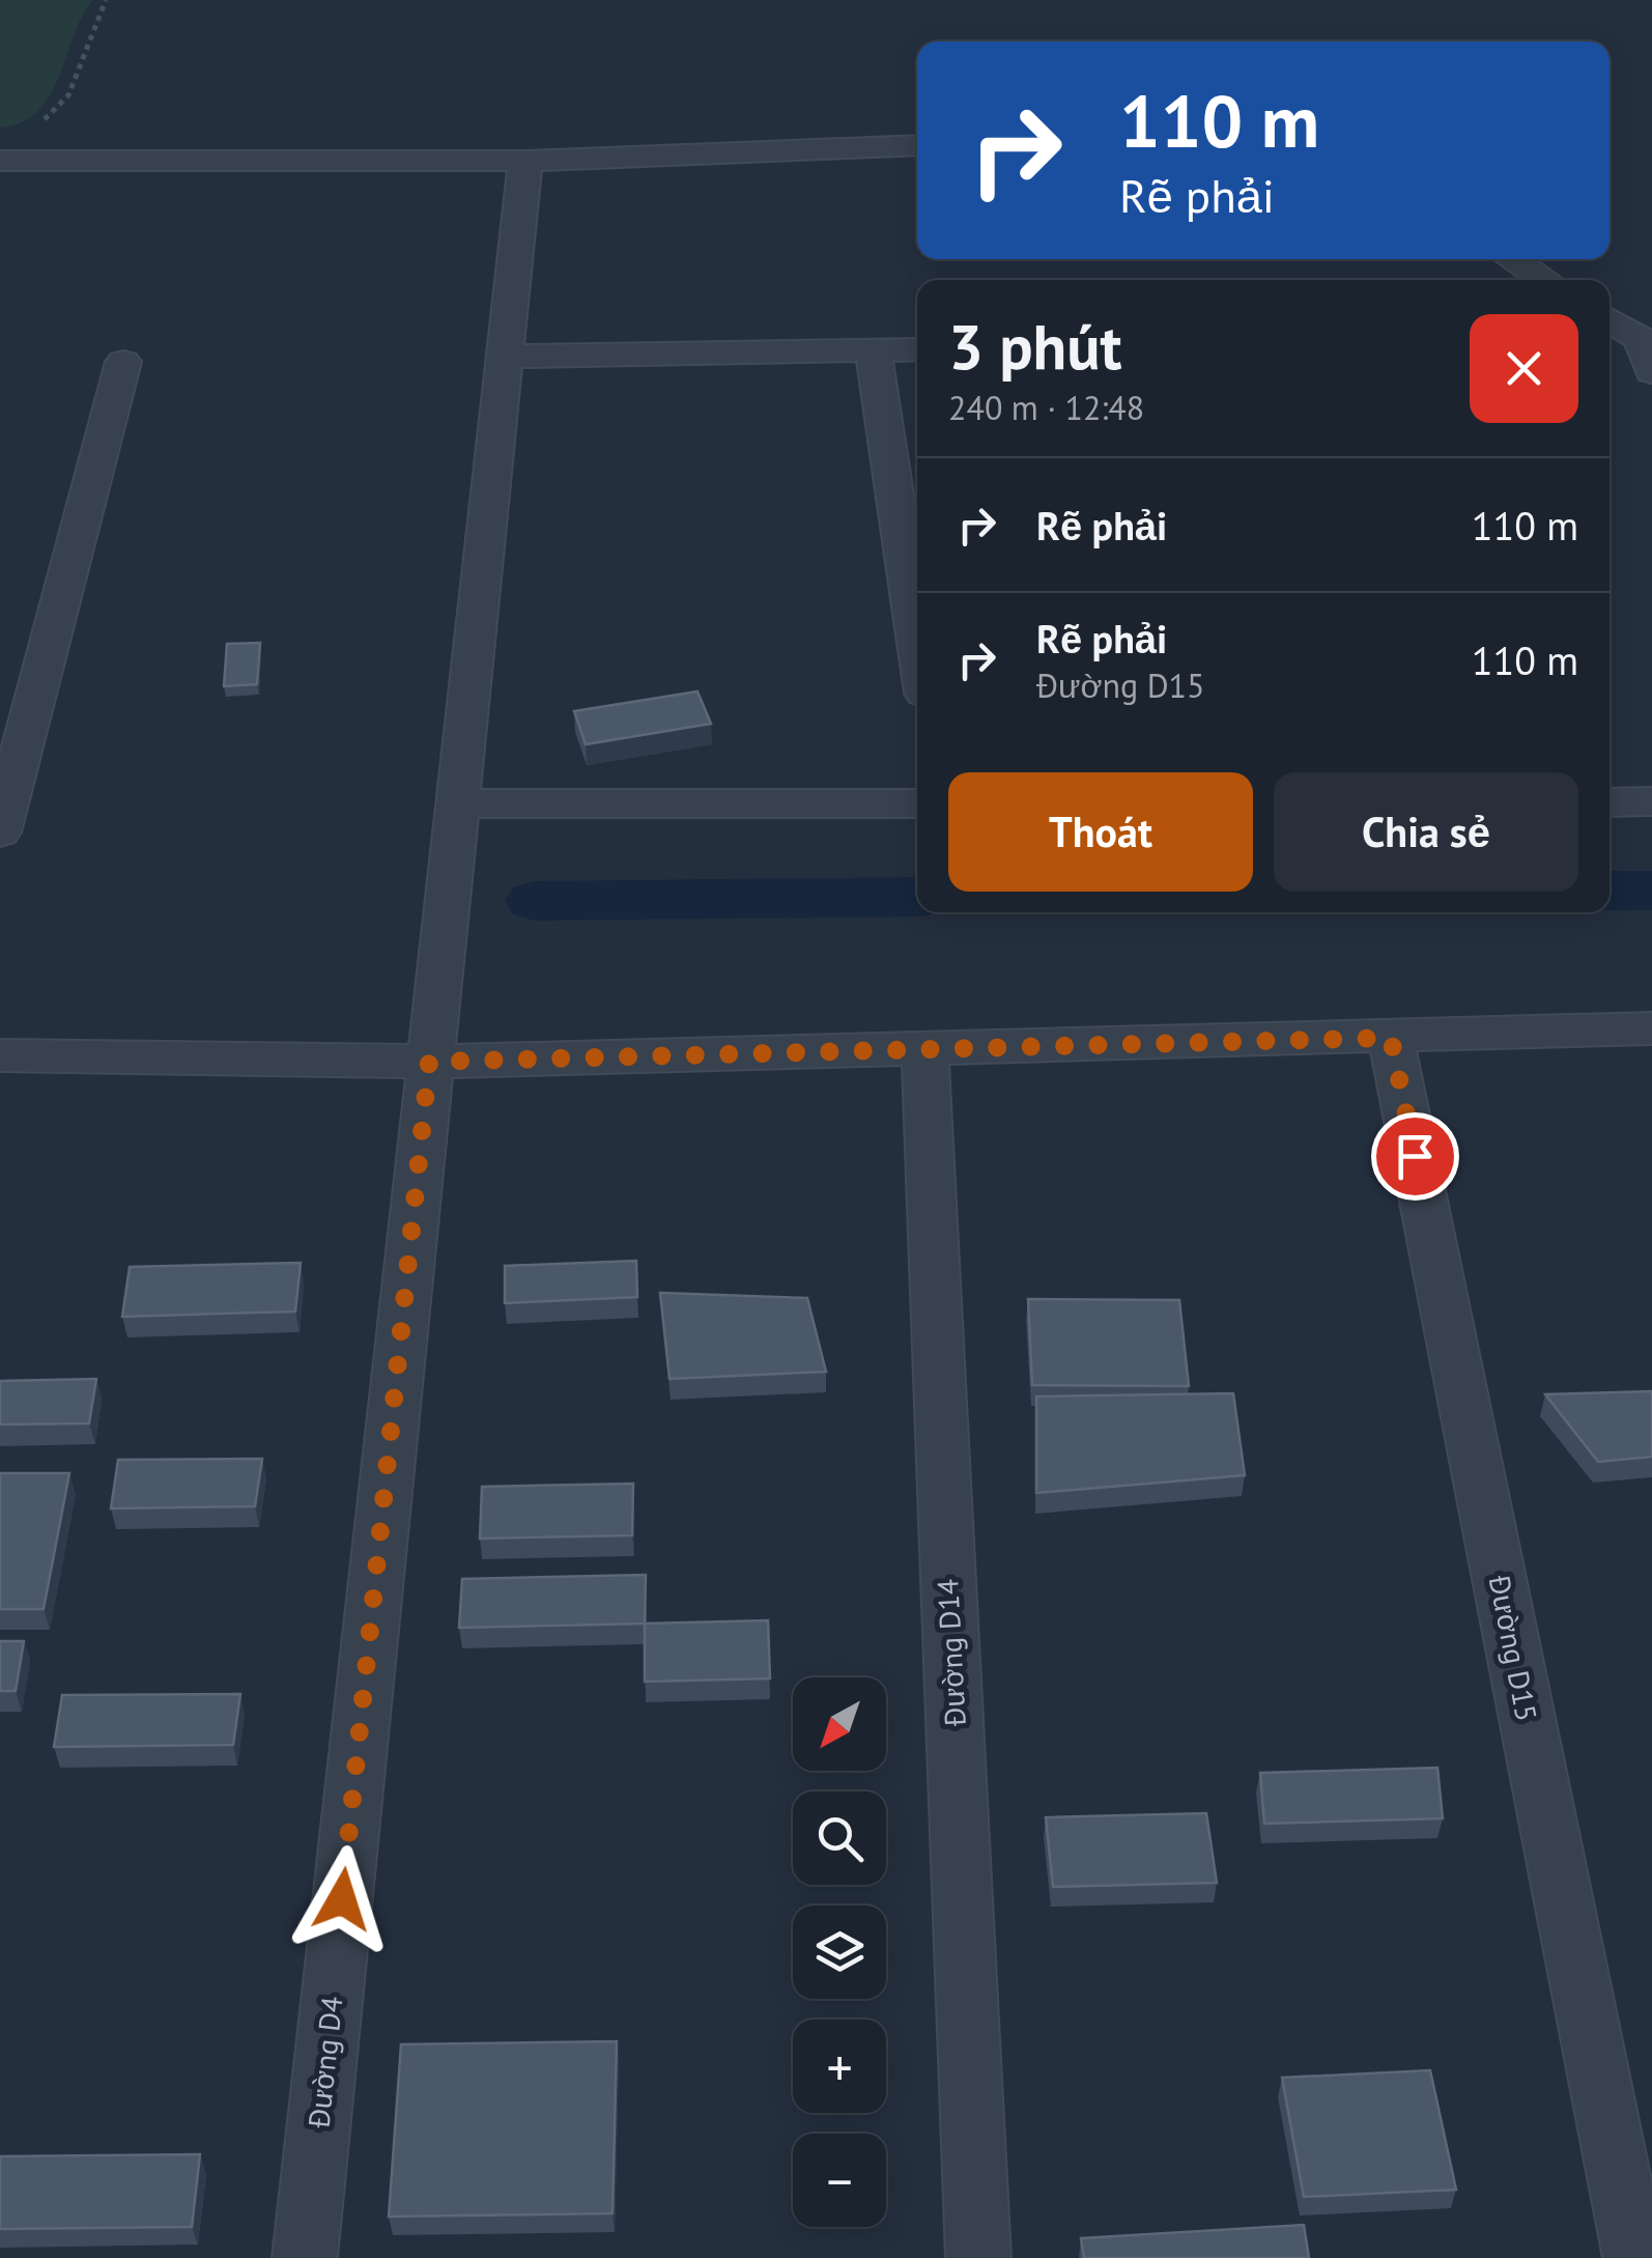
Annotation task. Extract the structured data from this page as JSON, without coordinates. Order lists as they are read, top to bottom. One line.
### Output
{"streets":{"street":["Đường D15","Đường D14","Đường D4"]},"north":"bottom left","page":{"turn":["110 m","Rẽ phải"],"heading":["3 phút","240 m · 12:48"],"list":[{"name":"Rẽ phải","value":"110 m"},{"name":"Rẽ phải","note":"Đường D15","value":"110 m"}],"buttons":["Thoát","Chia sẻ"],"map_buttons":["+","−"]}}
